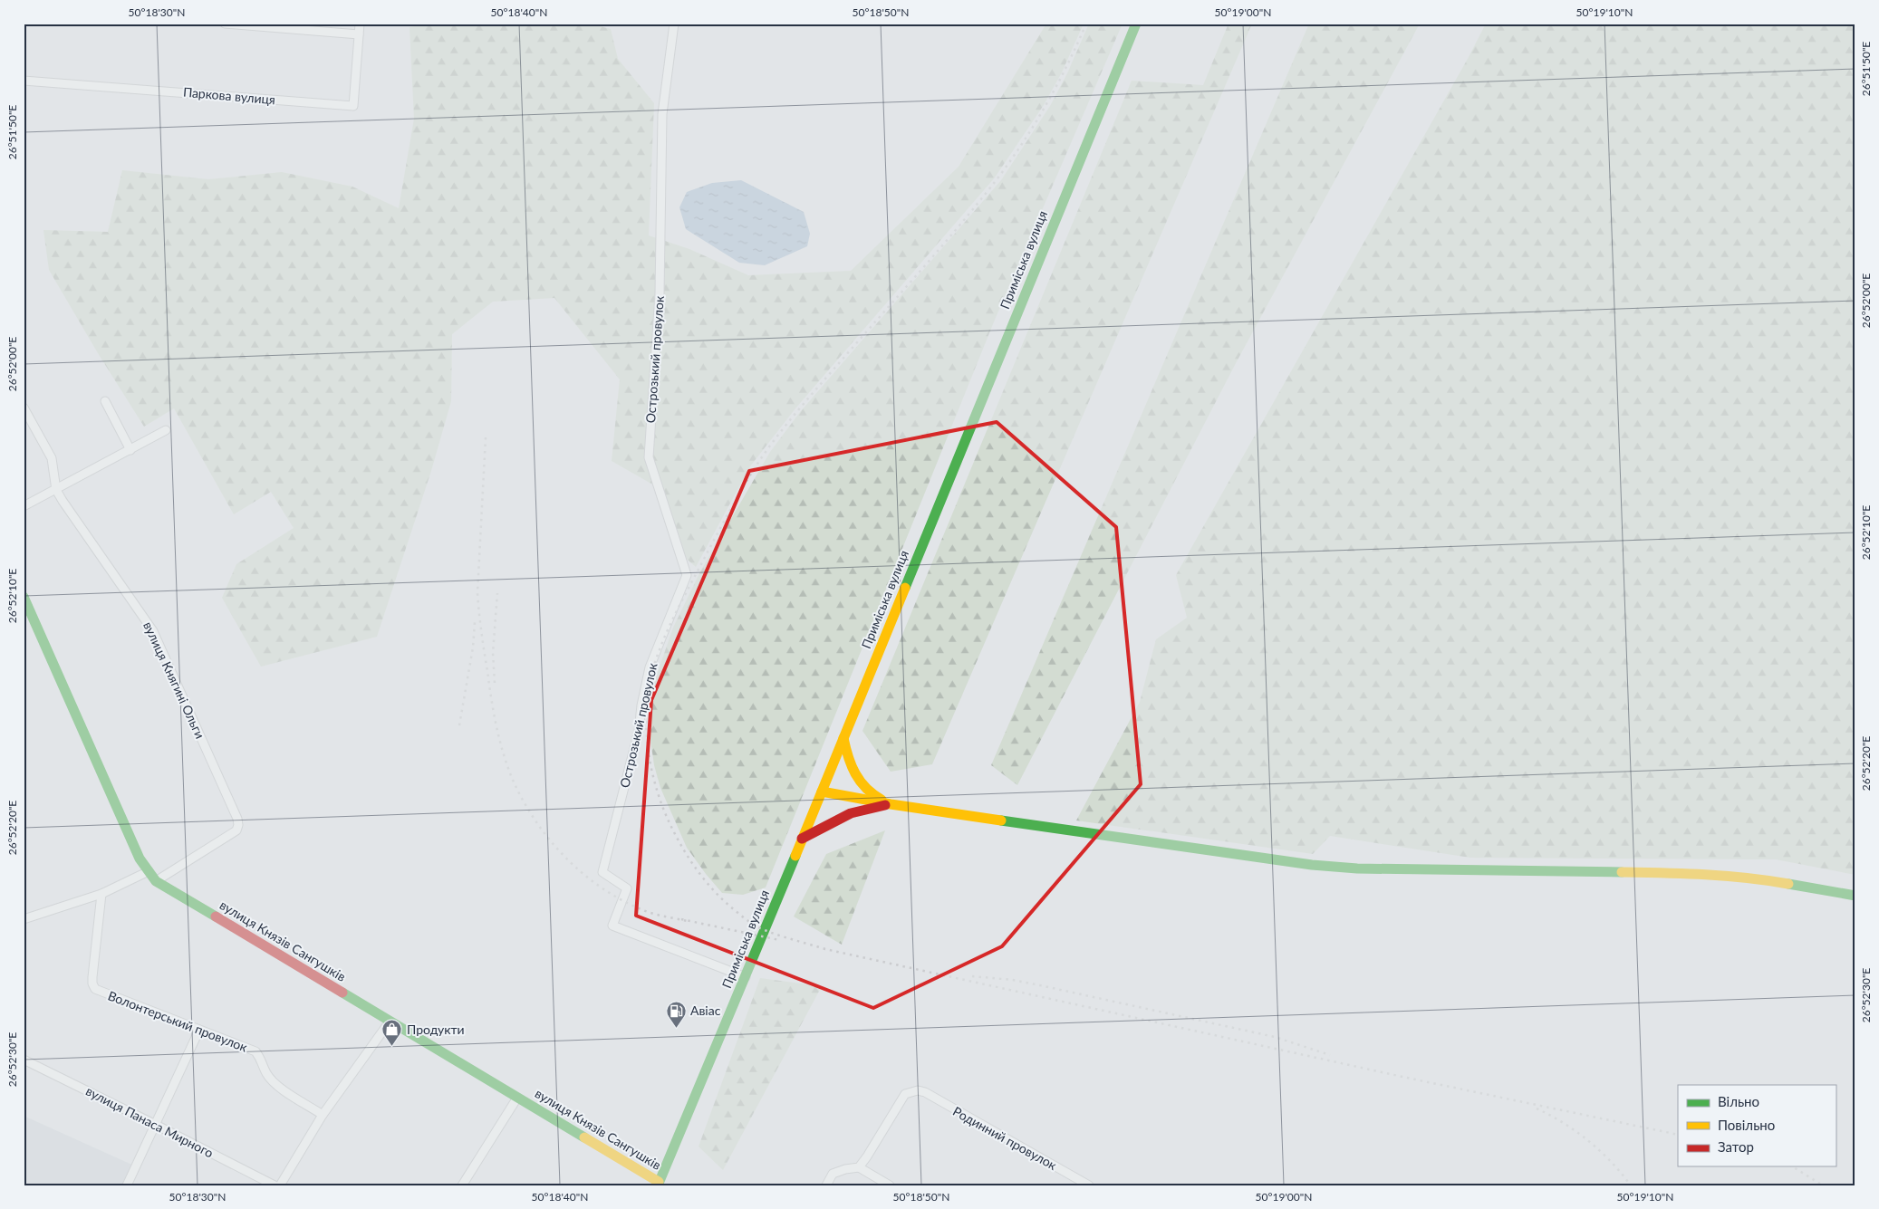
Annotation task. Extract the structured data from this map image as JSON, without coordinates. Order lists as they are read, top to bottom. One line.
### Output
{"streets":{"main road":["Приміська вулиця","вулиця Князів Сангушків"],"street":["Паркова вулиця","Острозький провулок","вулиця Княгині Ольги","Волонтерський провулок","вулиця Панаса Мирного","Родинний провулок"]},"crossings":[["Приміська вулиця","Острозький провулок"],["Приміська вулиця","вулиця Князів Сангушків"],["вулиця Княгині Ольги","вулиця Князів Сангушків"]],"places":{"fuel station":["Авіас"],"shop":["Продукти"]},"legend":["Вільно","Повільно","Затор"],"coordinates":["50°18'30\"N","50°18'40\"N","50°18'50\"N","50°19'00\"N","50°19'10\"N","26°51'50\"E","26°52'00\"E","26°52'10\"E","26°52'20\"E","26°52'30\"E"]}
